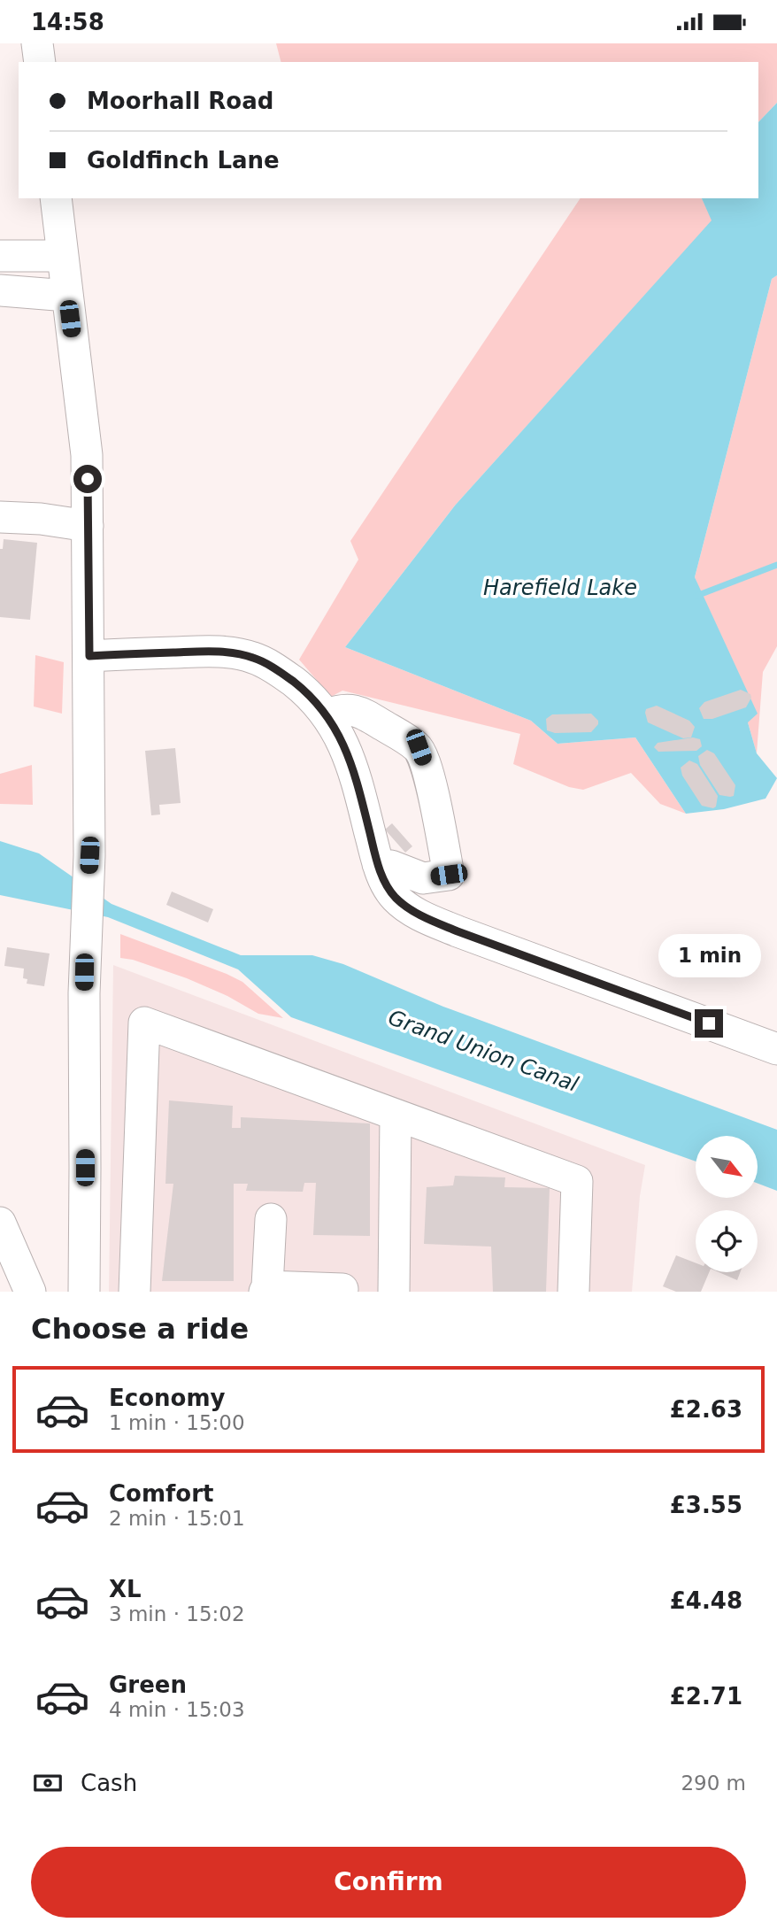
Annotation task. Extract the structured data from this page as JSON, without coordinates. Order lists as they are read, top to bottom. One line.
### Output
{"water":["Harefield Lake","Grand Union Canal"],"north":"bottom right","page":{"status":"14:58","banner":["Moorhall Road","Goldfinch Lane"],"bubble":"1 min","heading":"Choose a ride","list":[{"name":"Economy","note":"1 min · 15:00","value":"£2.63"},{"name":"Comfort","note":"2 min · 15:01","value":"£3.55"},{"name":"XL","note":"3 min · 15:02","value":"£4.48"},{"name":"Green","note":"4 min · 15:03","value":"£2.71"}],"pay":["Cash","290 m"],"buttons":"Confirm"}}
